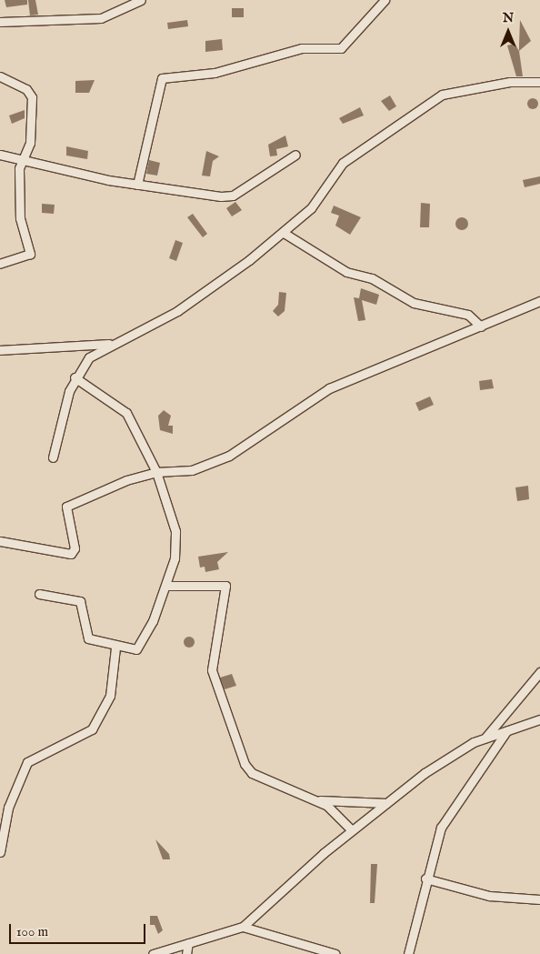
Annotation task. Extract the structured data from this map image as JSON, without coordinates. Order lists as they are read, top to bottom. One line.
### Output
{"scale_bar":"100 m","north":"top"}
